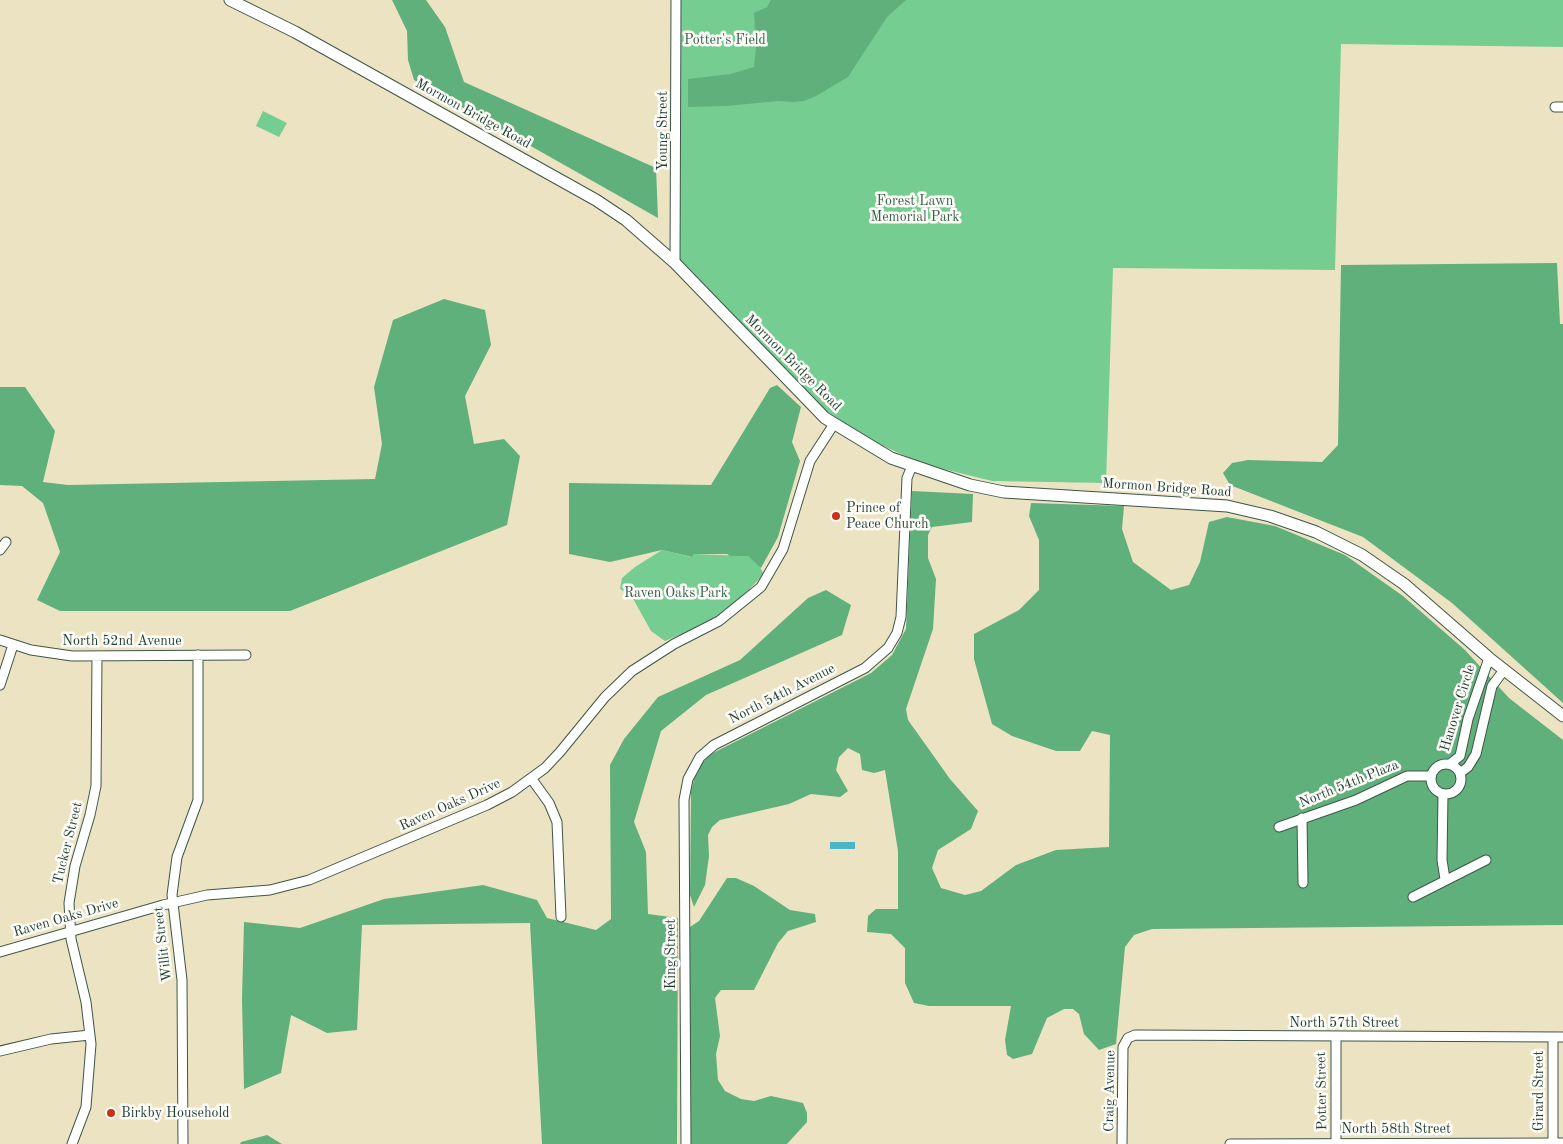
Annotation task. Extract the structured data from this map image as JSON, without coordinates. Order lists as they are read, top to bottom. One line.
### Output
{"streets":{"main road":["Mormon Bridge Road"],"street":["Young Street","North 52nd Avenue","North 54th Avenue","Hanover Circle","North 54th Plaza","Raven Oaks Drive","Tucker Street","Willit Street","King Street","North 57th Street","Craig Avenue","Potter Street","Girard Street","North 58th Street"]},"crossings":[["Mormon Bridge Road","Young Street"],["Mormon Bridge Road","North 54th Avenue"],["Mormon Bridge Road","Hanover Circle"],["Mormon Bridge Road","Raven Oaks Drive"],["North 52nd Avenue","Tucker Street"],["North 52nd Avenue","Willit Street"],["North 54th Avenue","King Street"],["Hanover Circle","North 54th Plaza"],["Raven Oaks Drive","Tucker Street"],["Raven Oaks Drive","Willit Street"],["North 57th Street","Craig Avenue"],["North 57th Street","Potter Street"],["North 57th Street","Girard Street"],["Potter Street","North 58th Street"],["Girard Street","North 58th Street"]],"parks":["Potter's Field","Forest Lawn Memorial Park","Raven Oaks Park"],"places":["Prince of Peace Church","Birkby Household"]}
